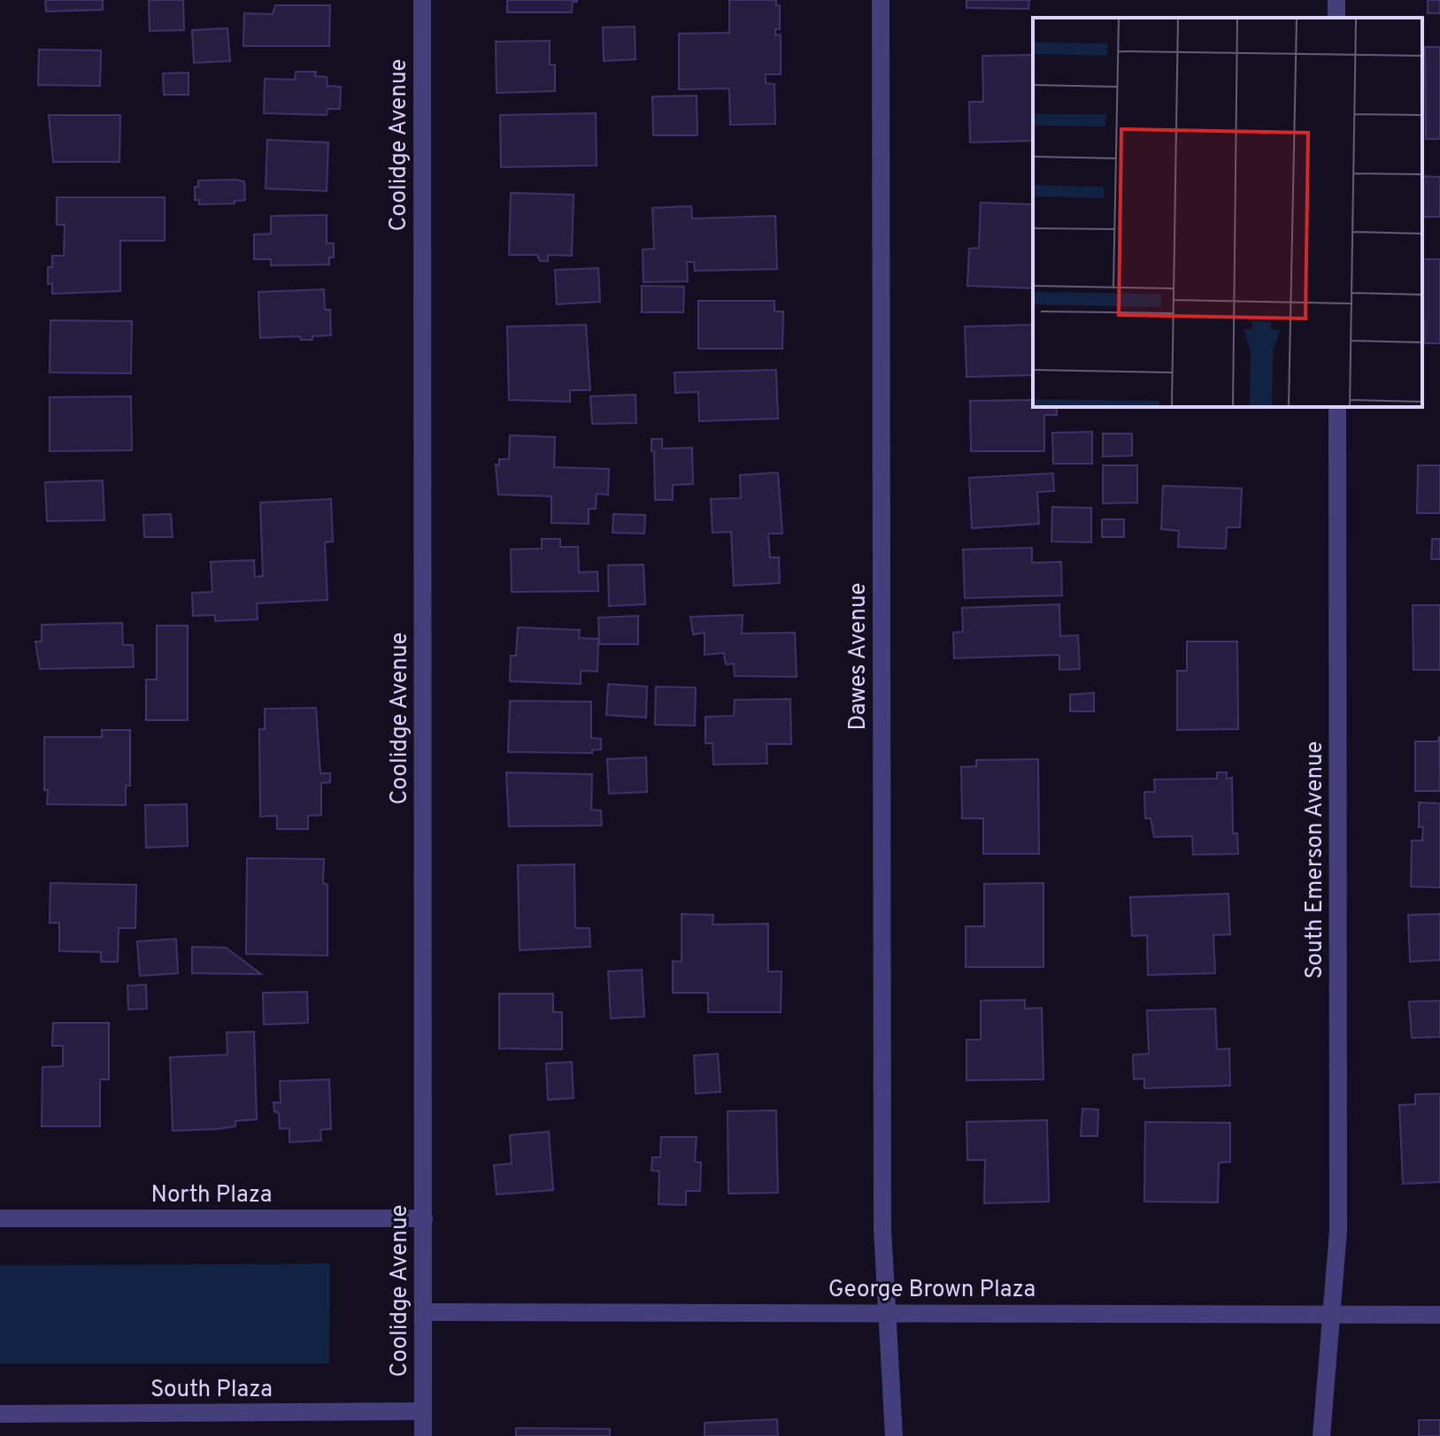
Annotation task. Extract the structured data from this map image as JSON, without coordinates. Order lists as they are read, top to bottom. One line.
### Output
{"streets":{"street":["Coolidge Avenue","Dawes Avenue","South Emerson Avenue","North Plaza","George Brown Plaza","South Plaza"]},"crossings":[["Coolidge Avenue","North Plaza"],["Coolidge Avenue","George Brown Plaza"],["Coolidge Avenue","South Plaza"],["Dawes Avenue","George Brown Plaza"],["South Emerson Avenue","George Brown Plaza"]]}
